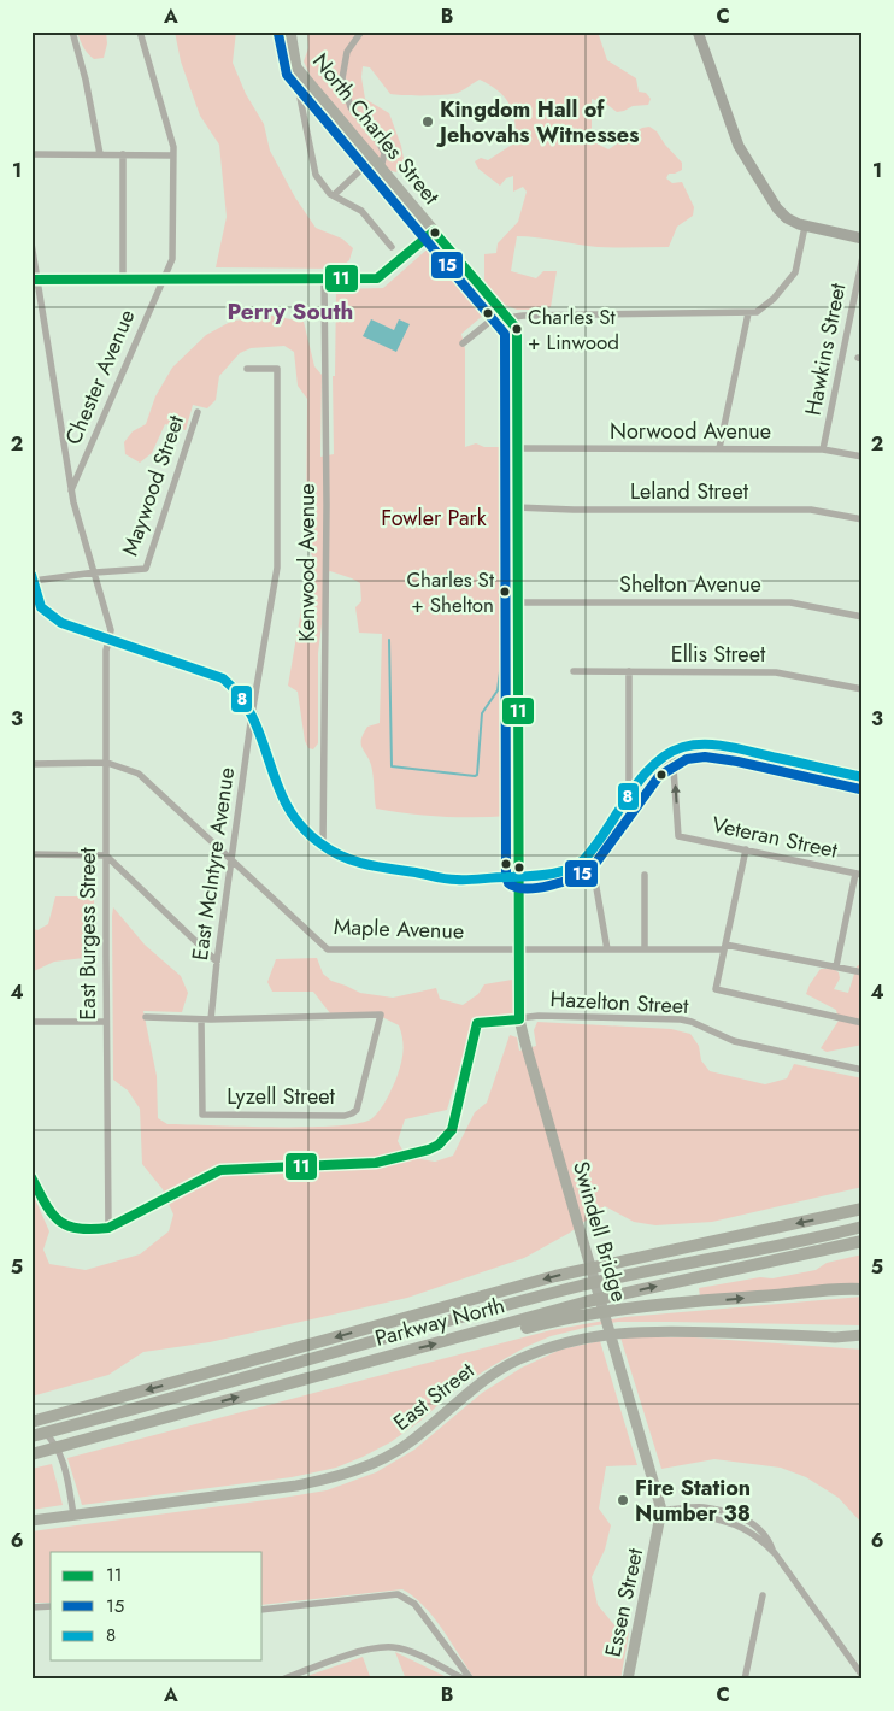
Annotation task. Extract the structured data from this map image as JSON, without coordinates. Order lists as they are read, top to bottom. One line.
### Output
{"streets":{"highway":["Parkway North"],"main road":["North Charles Street","Swindell Bridge","East Street","Essen Street"],"street":["Hawkins Street","Chester Avenue","Norwood Avenue","Maywood Street","Leland Street","Kenwood Avenue","Shelton Avenue","Ellis Street","Veteran Street","East McIntyre Avenue","Maple Avenue","East Burgess Street","Hazelton Street","Lyzell Street"]},"crossings":[["North Charles Street","Norwood Avenue"],["North Charles Street","Leland Street"],["North Charles Street","Shelton Avenue"],["North Charles Street","Maple Avenue"],["Hawkins Street","Norwood Avenue"],["Chester Avenue","East Burgess Street"],["Maywood Street","East Burgess Street"],["East McIntyre Avenue","Maple Avenue"],["East McIntyre Avenue","Lyzell Street"],["Maple Avenue","East Burgess Street"],["East Burgess Street","Hazelton Street"],["Hazelton Street","Swindell Bridge"],["Swindell Bridge","Essen Street"]],"districts":["Perry South"],"parks":["Fowler Park"],"places":["Kingdom Hall of Jehovahs Witnesses","Charles St + Linwood","Charles St + Shelton","Fire Station Number 38"],"lines":["transit line 15","transit line 11","transit line 8"],"legend":["11","15","8"],"grid":{"columns":["A","B","C"],"rows":["1","2","3","4","5","6"]}}
